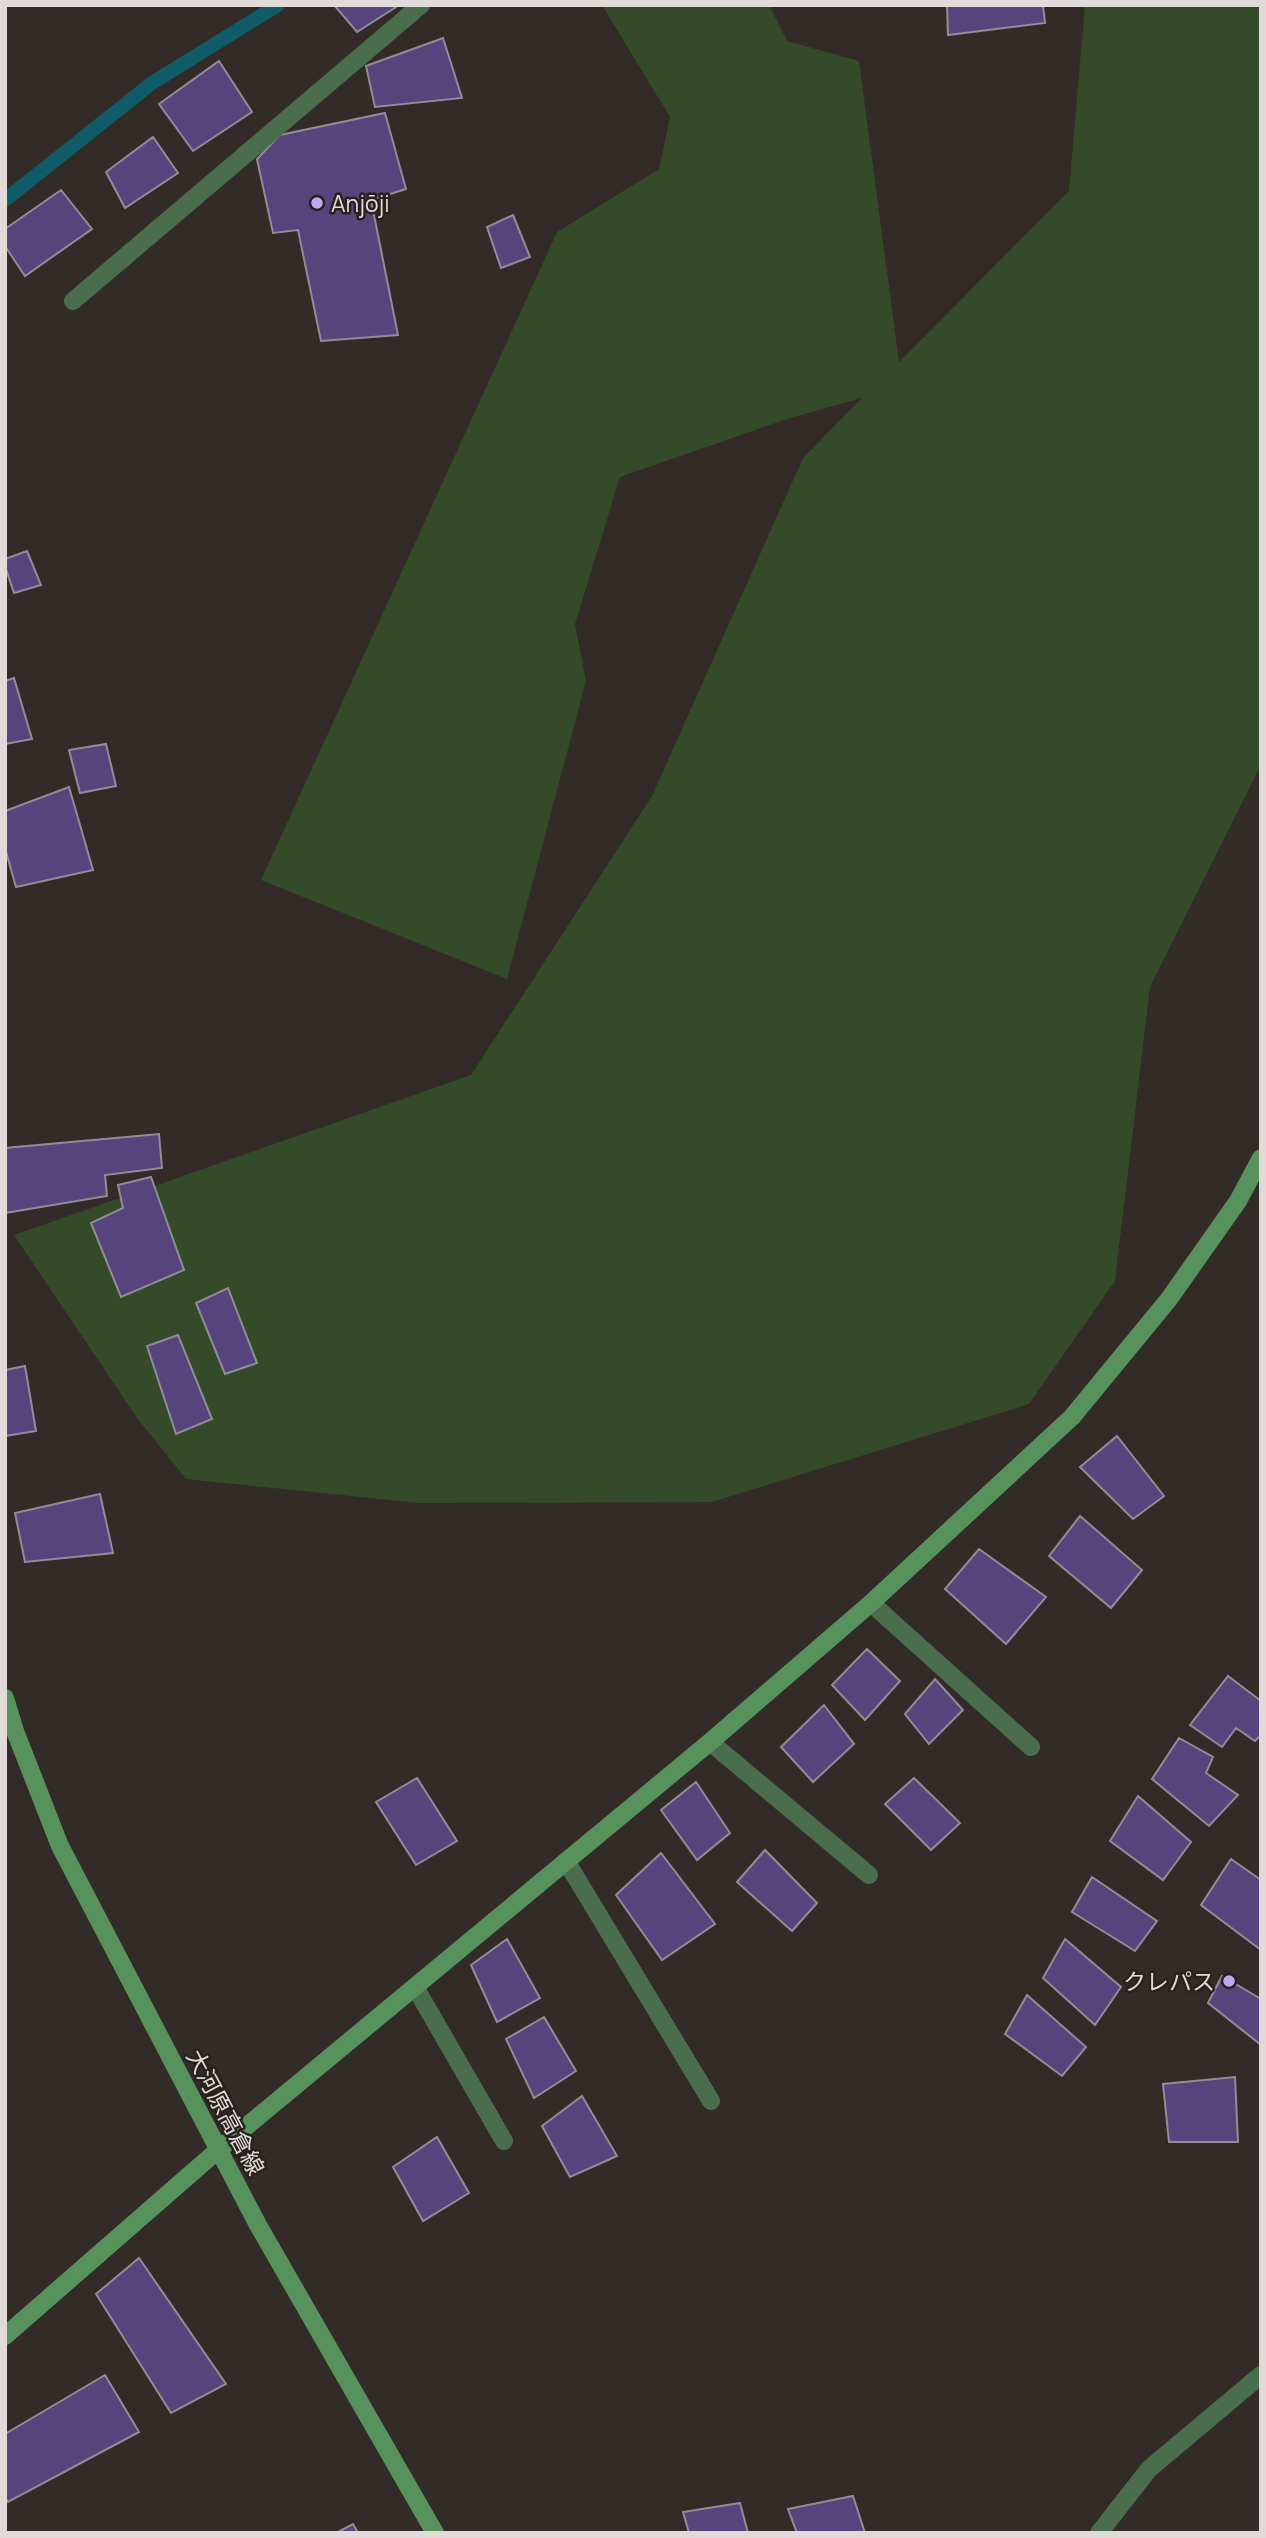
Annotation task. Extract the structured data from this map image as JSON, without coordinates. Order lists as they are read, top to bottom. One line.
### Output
{"streets":{"street":["大河原高倉線"]},"places":["Anjōji","クレパス"]}
